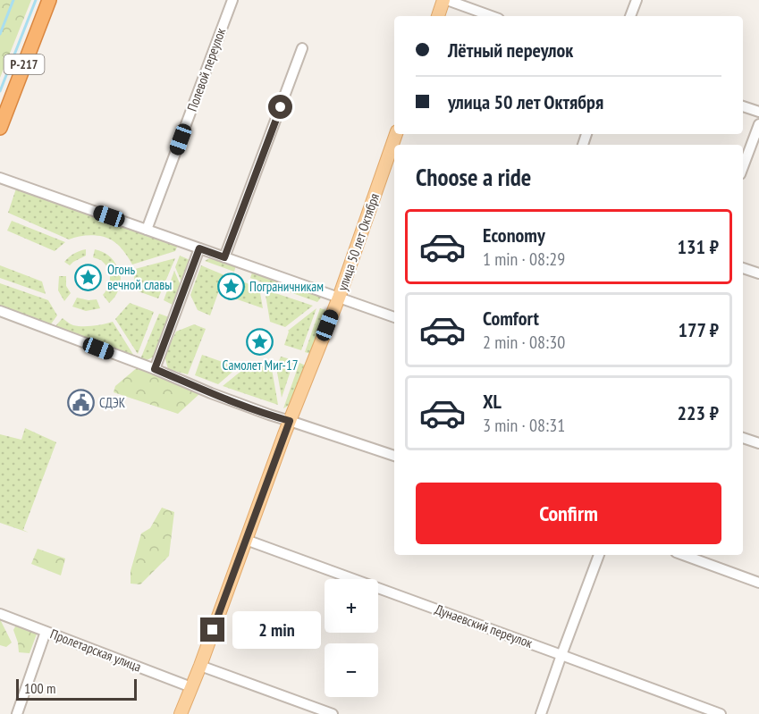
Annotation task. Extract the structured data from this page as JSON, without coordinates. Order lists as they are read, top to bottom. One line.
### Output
{"streets":{"highway":["Р-217"],"main road":["улица 50 лет Октября"],"street":["Полевой переулок","Дунаевский переулок","Пролетарская улица"]},"crossings":[["улица 50 лет Октября","Дунаевский переулок"],["улица 50 лет Октября","Пролетарская улица"]],"places":{"place":["Огонь вечной славы","Пограничникам","Самолет Миг-17"],"public building":["СДЭК"]},"scale_bar":"100 m","page":{"banner":["Лётный переулок","улица 50 лет Октября"],"heading":"Choose a ride","list":[{"name":"Economy","note":"1 min · 08:29","value":"131 ₽"},{"name":"Comfort","note":"2 min · 08:30","value":"177 ₽"},{"name":"XL","note":"3 min · 08:31","value":"223 ₽"}],"buttons":"Confirm","map_buttons":["+","−"],"bubble":"2 min","scale":"100 m"}}
